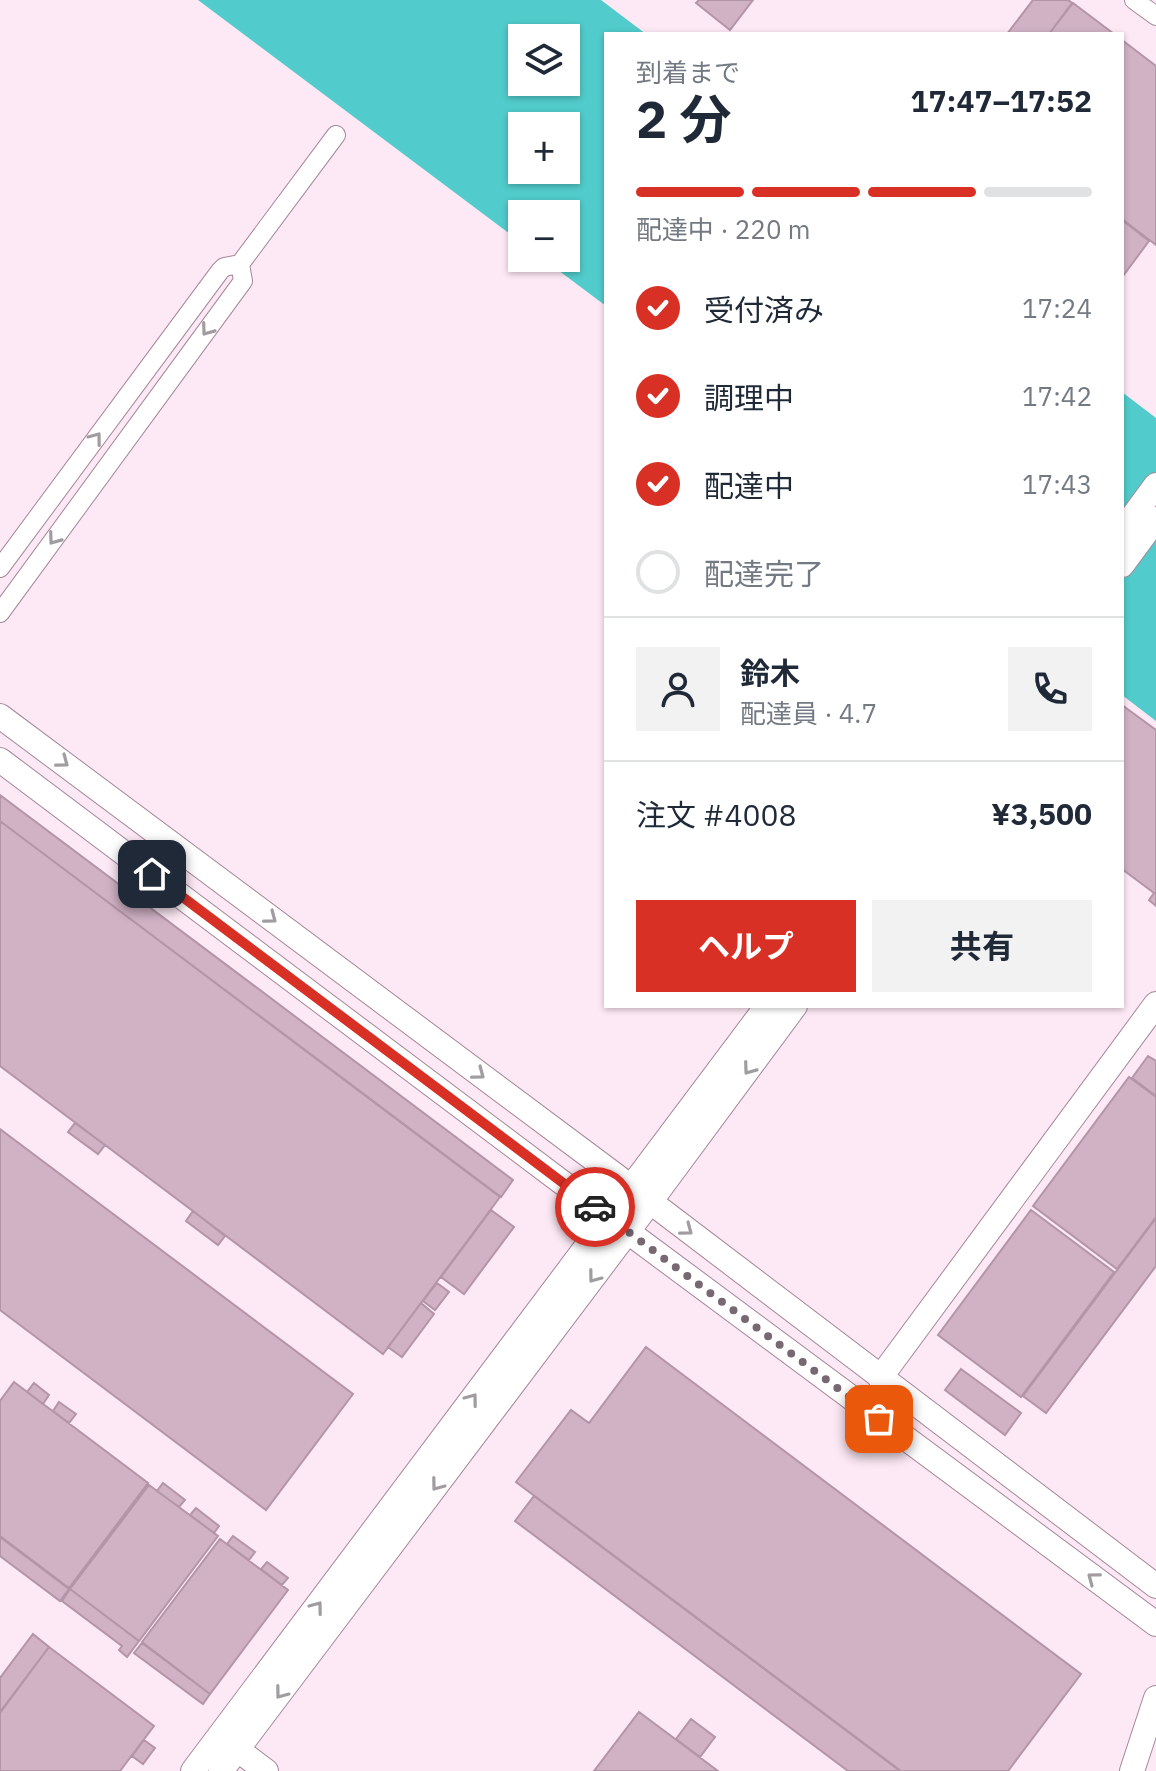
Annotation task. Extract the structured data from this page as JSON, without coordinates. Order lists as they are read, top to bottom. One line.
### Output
{"page":{"map_buttons":["+","−"],"heading":["2 分","到着まで","17:47–17:52"],"panel":["鈴木","配達員 · 4.7","注文 #4008","¥3,500"],"bar":"配達中 · 220 m","list":[["受付済み","17:24"],["調理中","17:42"],["配達中","17:43"],"配達完了"],"buttons":["ヘルプ","共有"]}}
